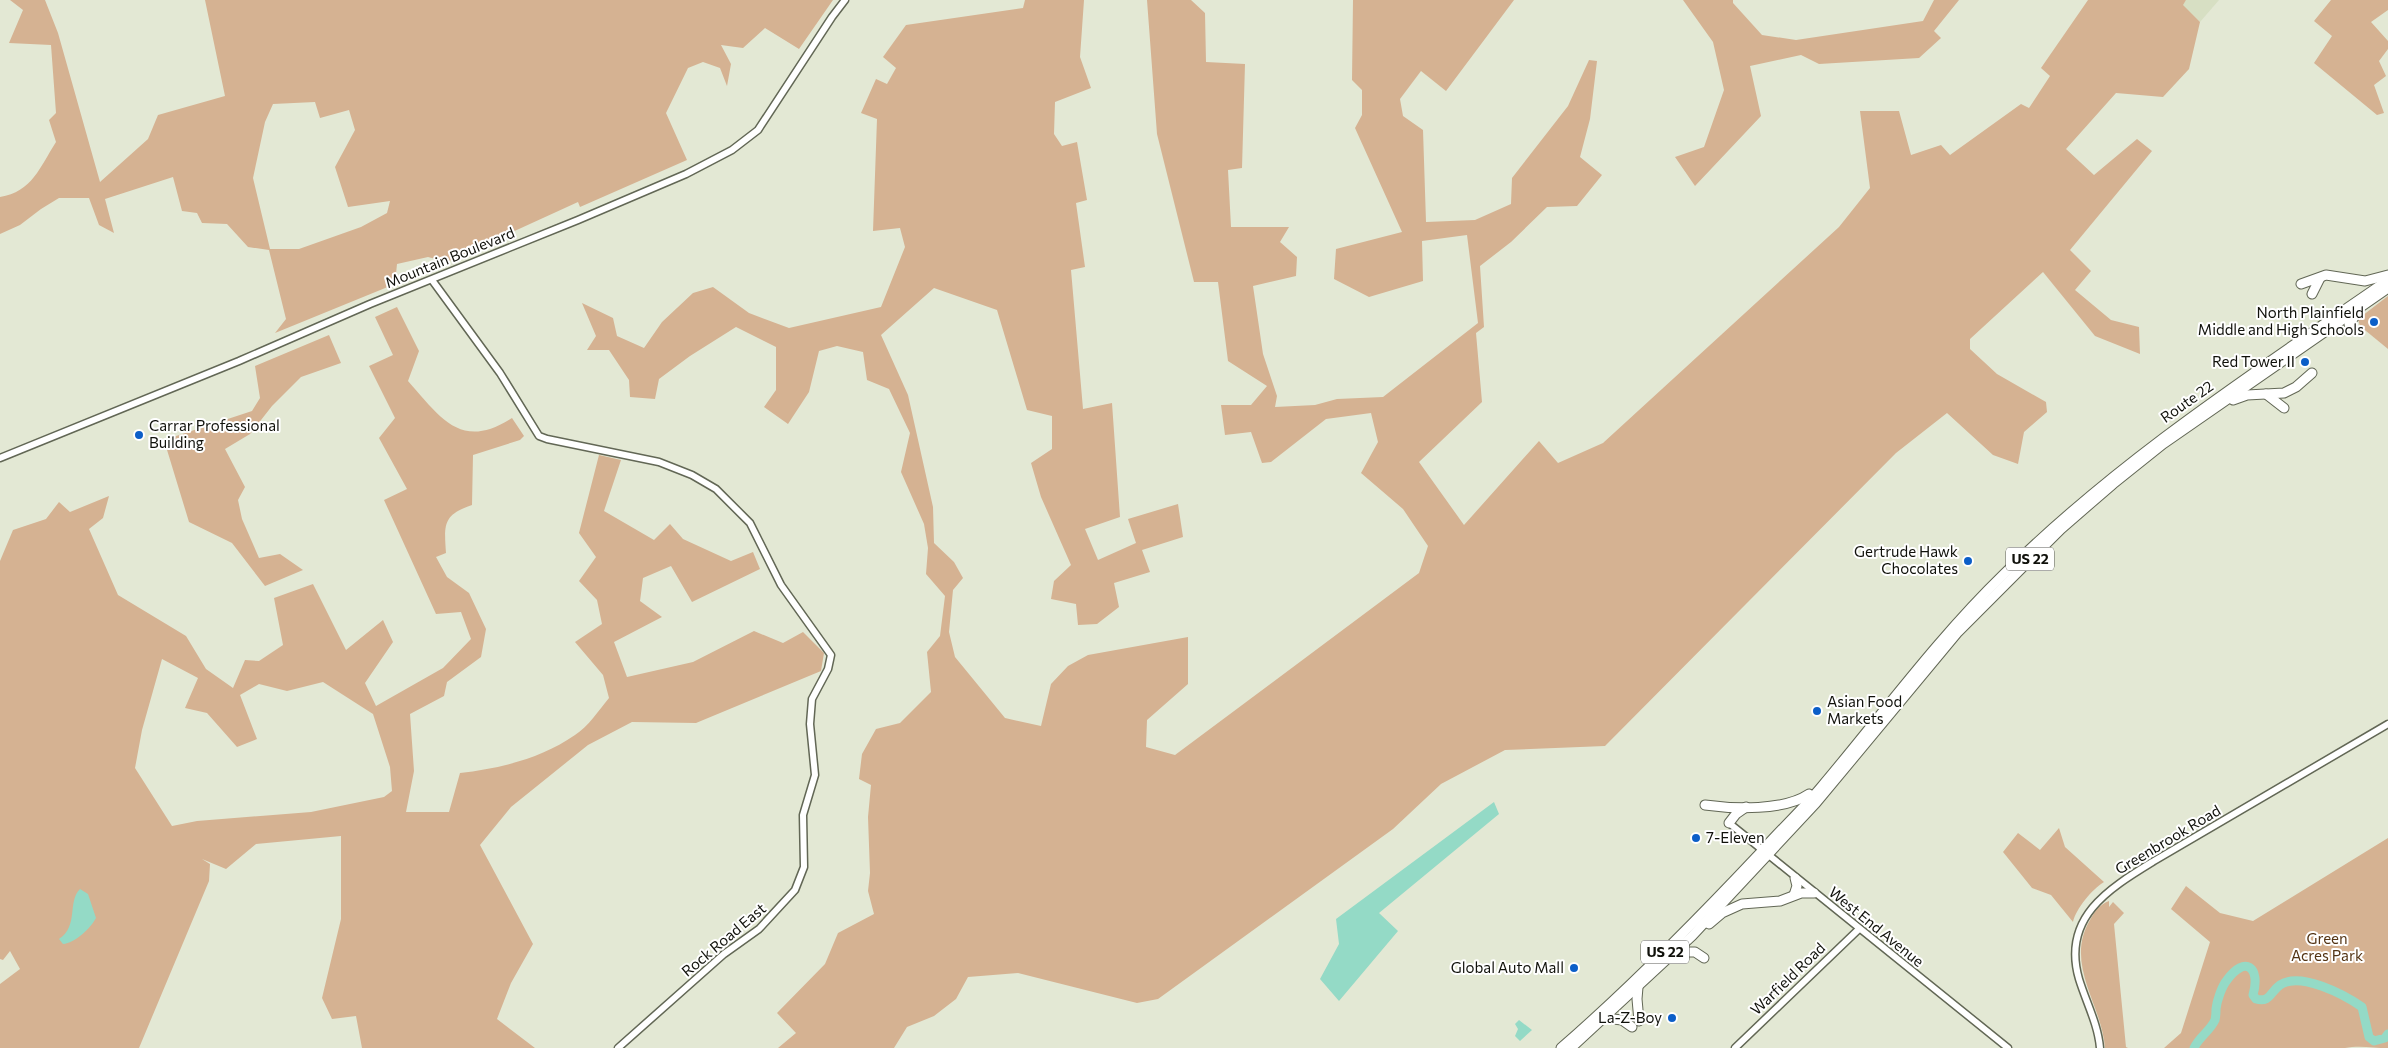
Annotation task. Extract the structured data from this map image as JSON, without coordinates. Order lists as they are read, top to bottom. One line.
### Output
{"streets":{"highway":["Route 22","US 22"],"street":["Mountain Boulevard","Greenbrook Road","West End Avenue","Rock Road East","Warfield Road"]},"crossings":[["Mountain Boulevard","Rock Road East"],["Route 22","US 22"],["US 22","West End Avenue"],["West End Avenue","Warfield Road"]],"parks":["Green Acres Park"],"places":["North Plainfield Middle and High Schools","Red Tower II","Carrar Professional Building","Gertrude Hawk Chocolates","Asian Food Markets","7-Eleven","Global Auto Mall","La-Z-Boy"]}
